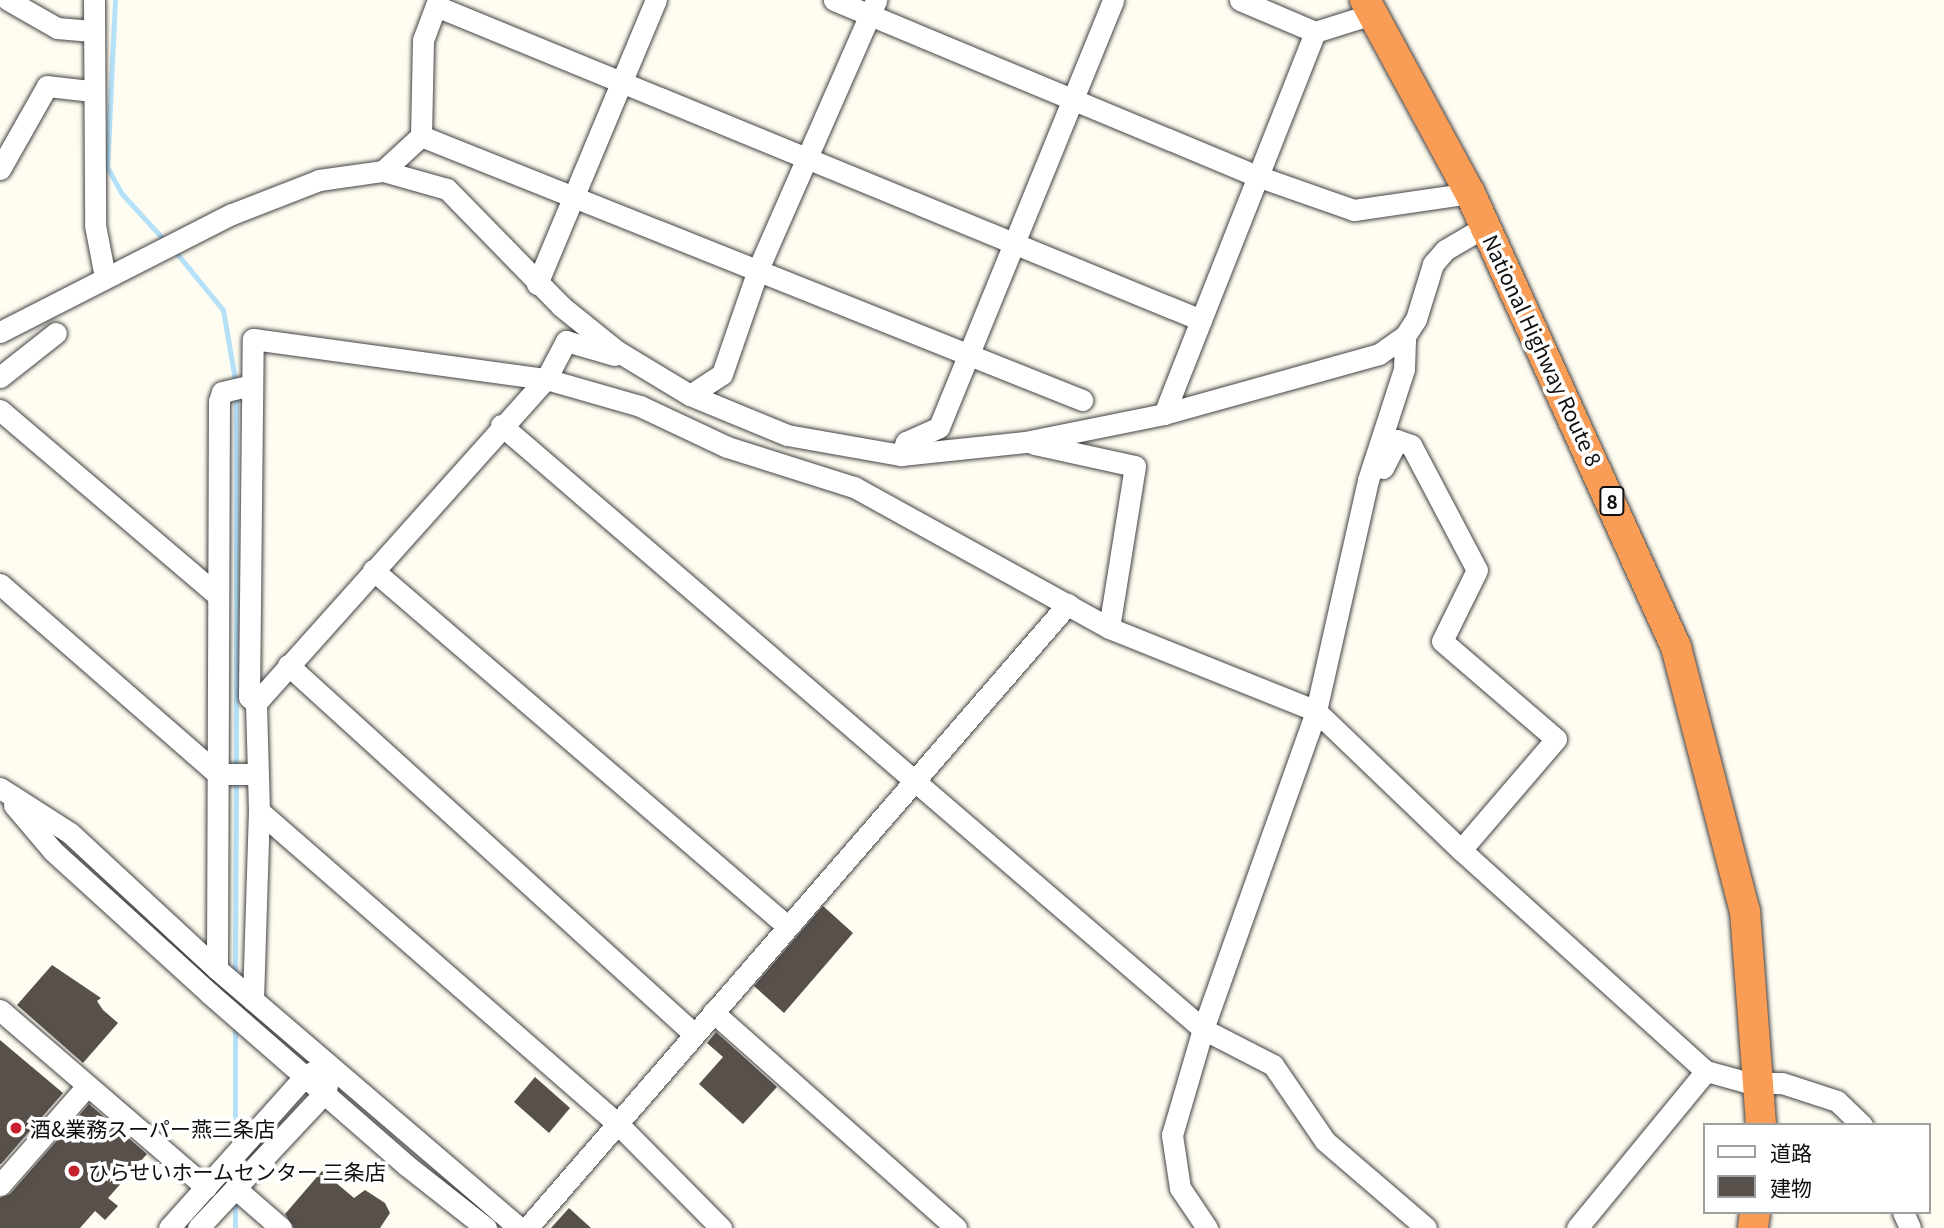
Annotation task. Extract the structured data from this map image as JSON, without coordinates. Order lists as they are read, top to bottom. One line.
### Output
{"streets":{"highway":["National Highway Route 8","8"]},"places":["酒&業務スーパー燕三条店","ひらせいホームセンター 三条店"],"legend":["道路","建物"]}
